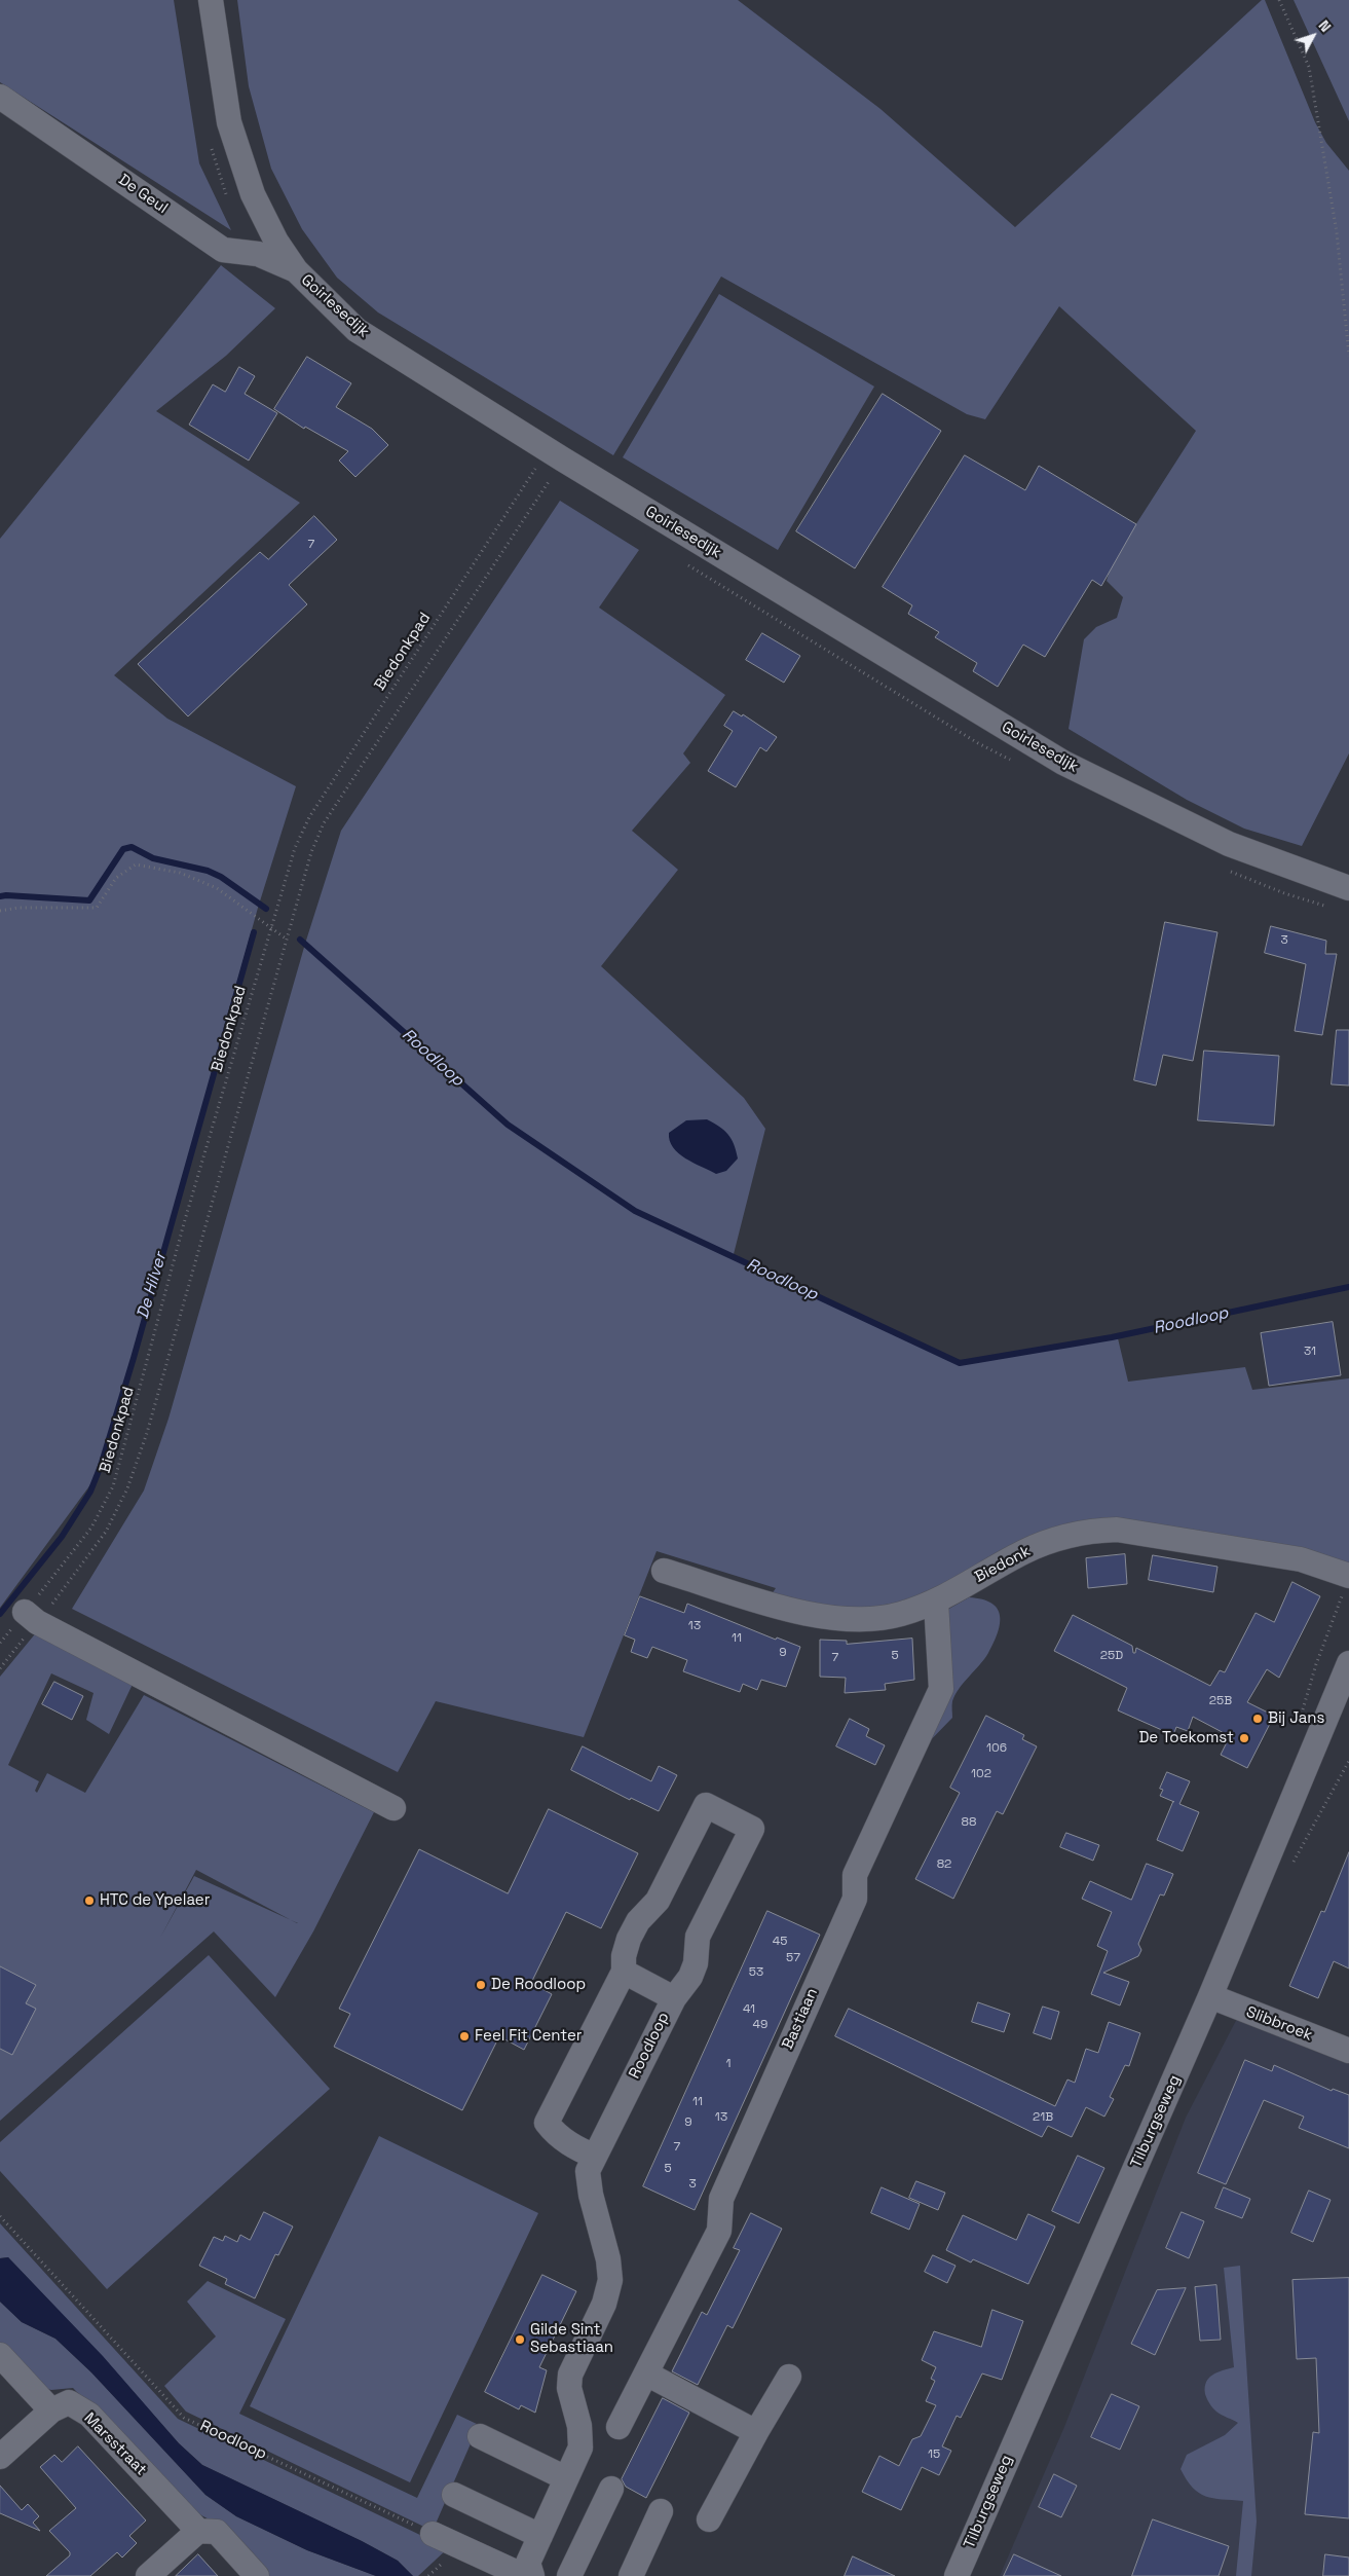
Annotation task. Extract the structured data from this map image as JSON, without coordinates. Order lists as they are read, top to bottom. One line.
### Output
{"streets":{"street":["De Geul","Goirlesedijk","Biedonk","Bastiaan","Slibbroek","Roodloop","Tilburgseweg","Marsstraat"],"path":["Biedonkpad"]},"crossings":[["De Geul","Goirlesedijk"],["Goirlesedijk","Biedonkpad"],["Biedonk","Bastiaan"],["Slibbroek","Tilburgseweg"]],"water":["Roodloop","De Hilver"],"places":["Bij Jans","De Toekomst","HTC de Ypelaer","De Roodloop","Feel Fit Center","Gilde Sint Sebastiaan"],"house_numbers":["7","3","31","13","11","9","5","25D","7","25B","106","102","88","82","45","57","53","41","49","1","11","13","21B","9","7","5","3","15"],"north":"top right"}
